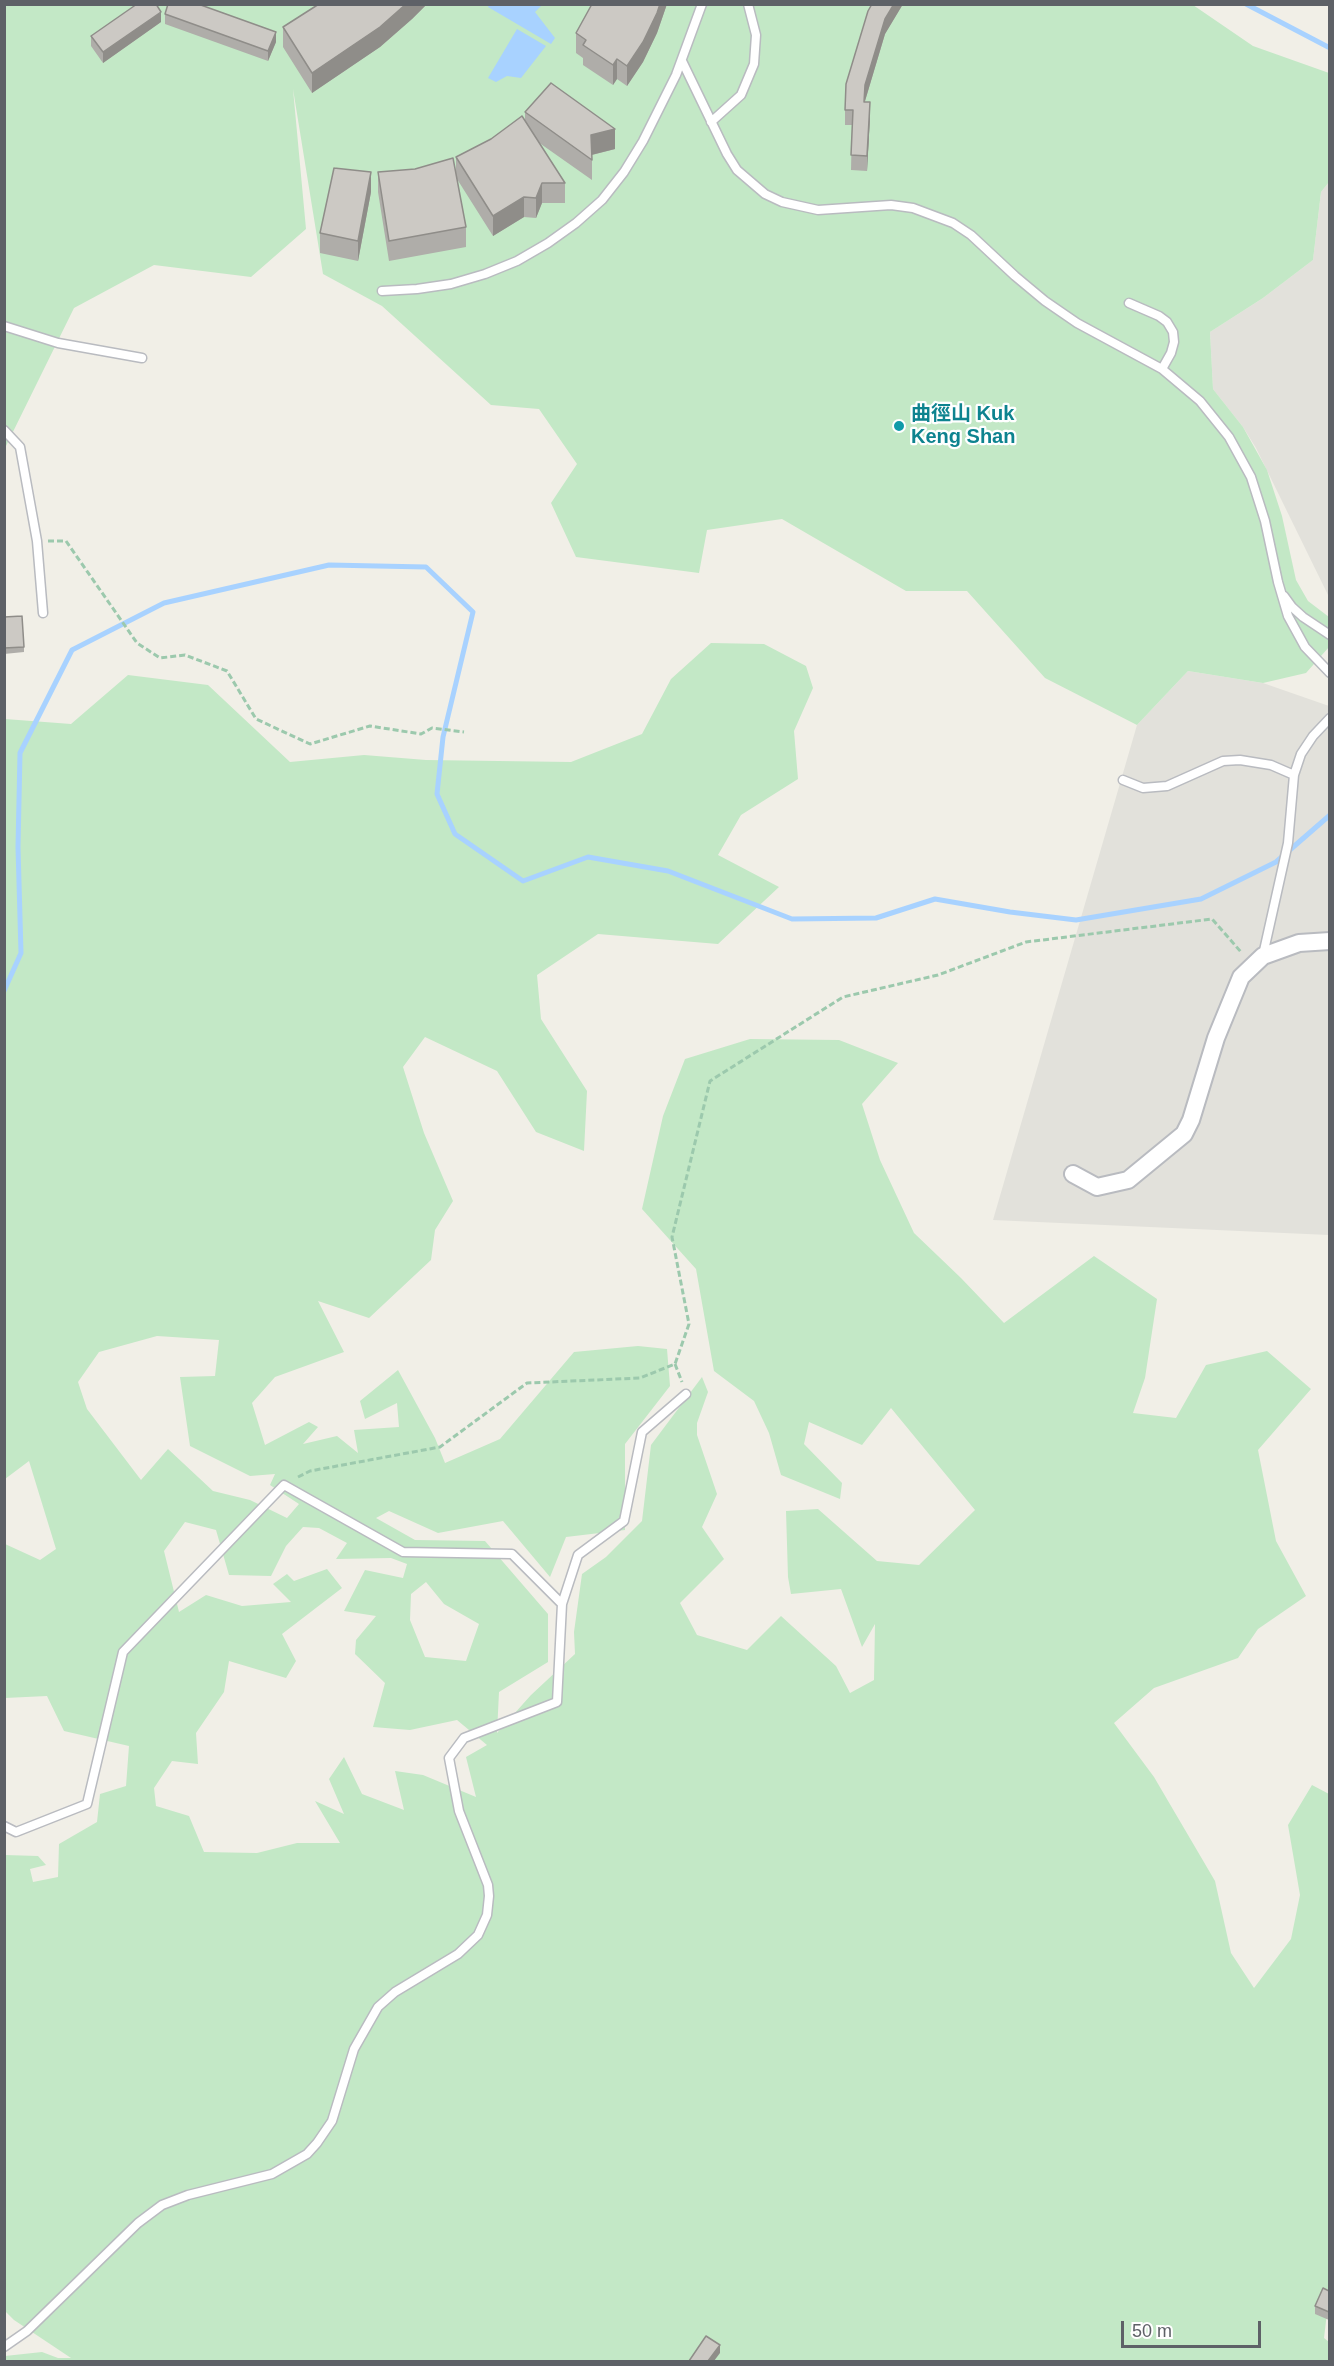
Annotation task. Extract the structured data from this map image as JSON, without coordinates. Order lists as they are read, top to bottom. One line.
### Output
{"places":["曲徑山 Kuk Keng Shan"],"scale_bar":"50 m"}
